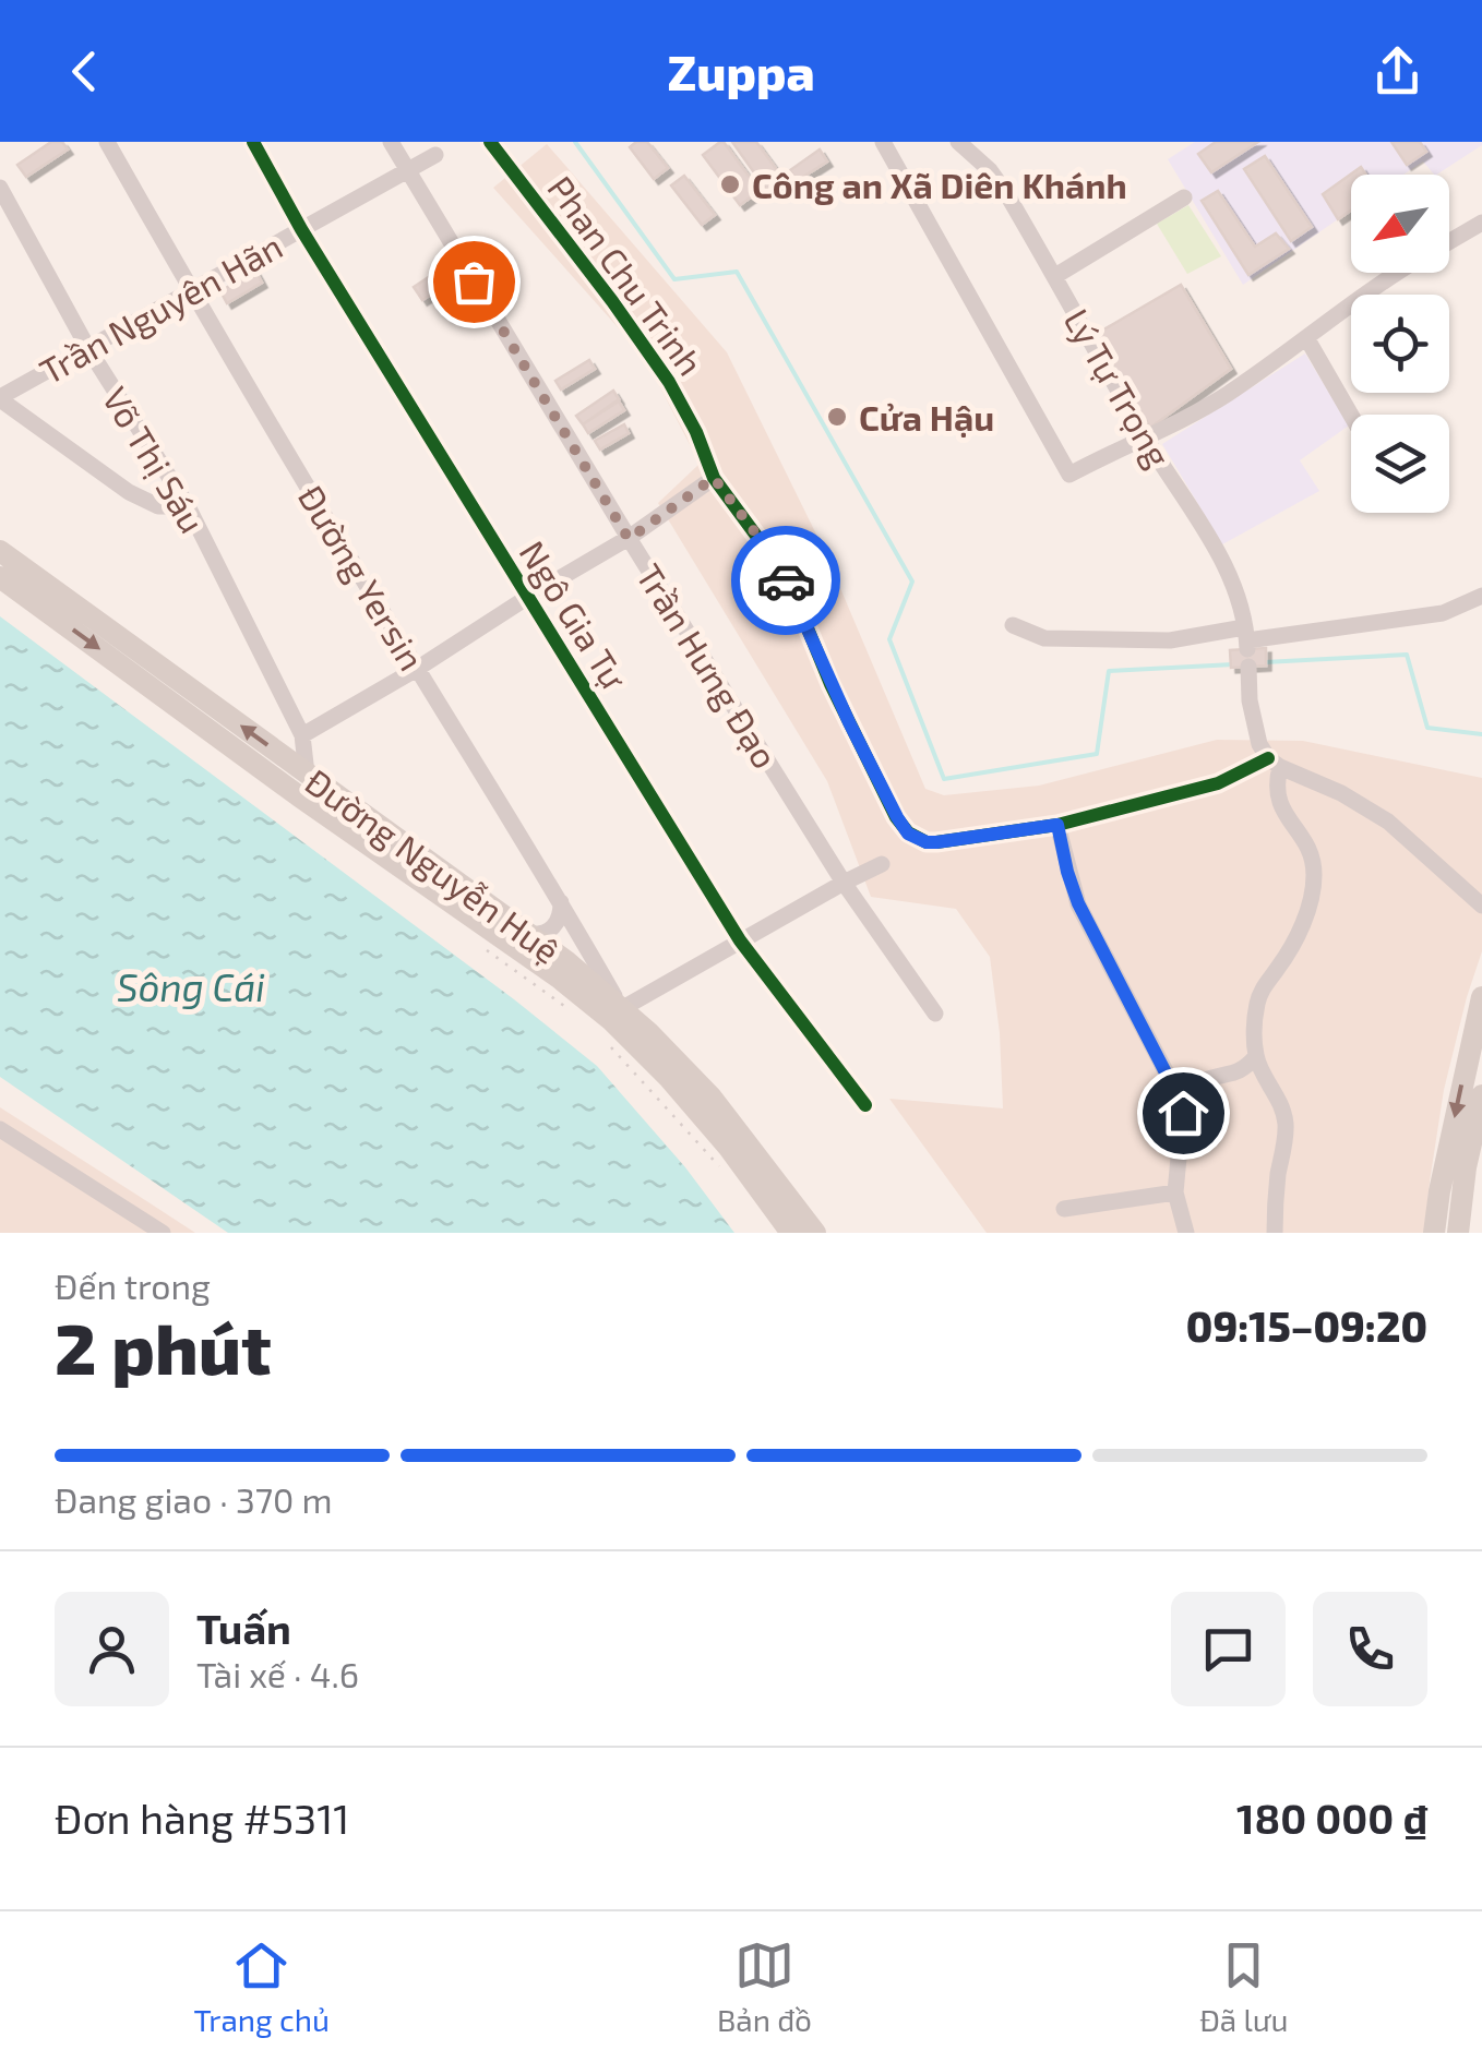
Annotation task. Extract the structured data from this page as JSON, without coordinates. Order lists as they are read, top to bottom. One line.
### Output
{"streets":{"main road":["Đường Nguyễn Huệ"],"street":["Phan Chu Trinh","Trần Nguyên Hãn","Lý Tự Trọng","Võ Thị Sáu","Đường Yersin","Ngô Gia Tự","Trần Hưng Đạo"]},"crossings":[["Trần Nguyên Hãn","Võ Thị Sáu"],["Trần Nguyên Hãn","Đường Yersin"],["Trần Nguyên Hãn","Ngô Gia Tự"],["Trần Nguyên Hãn","Trần Hưng Đạo"],["Đường Yersin","Đường Nguyễn Huệ"]],"water":["Sông Cái"],"places":["Công an Xã Diên Khánh","Cửa Hậu"],"north":"bottom left","page":{"header":"Zuppa","heading":["2 phút","Đến trong","09:15–09:20"],"panel":["Tuấn","Tài xế · 4.6","Đơn hàng #5311","180 000 ₫"],"bar":"Đang giao · 370 m","tabs":["Trang chủ","Bản đồ","Đã lưu"]}}
